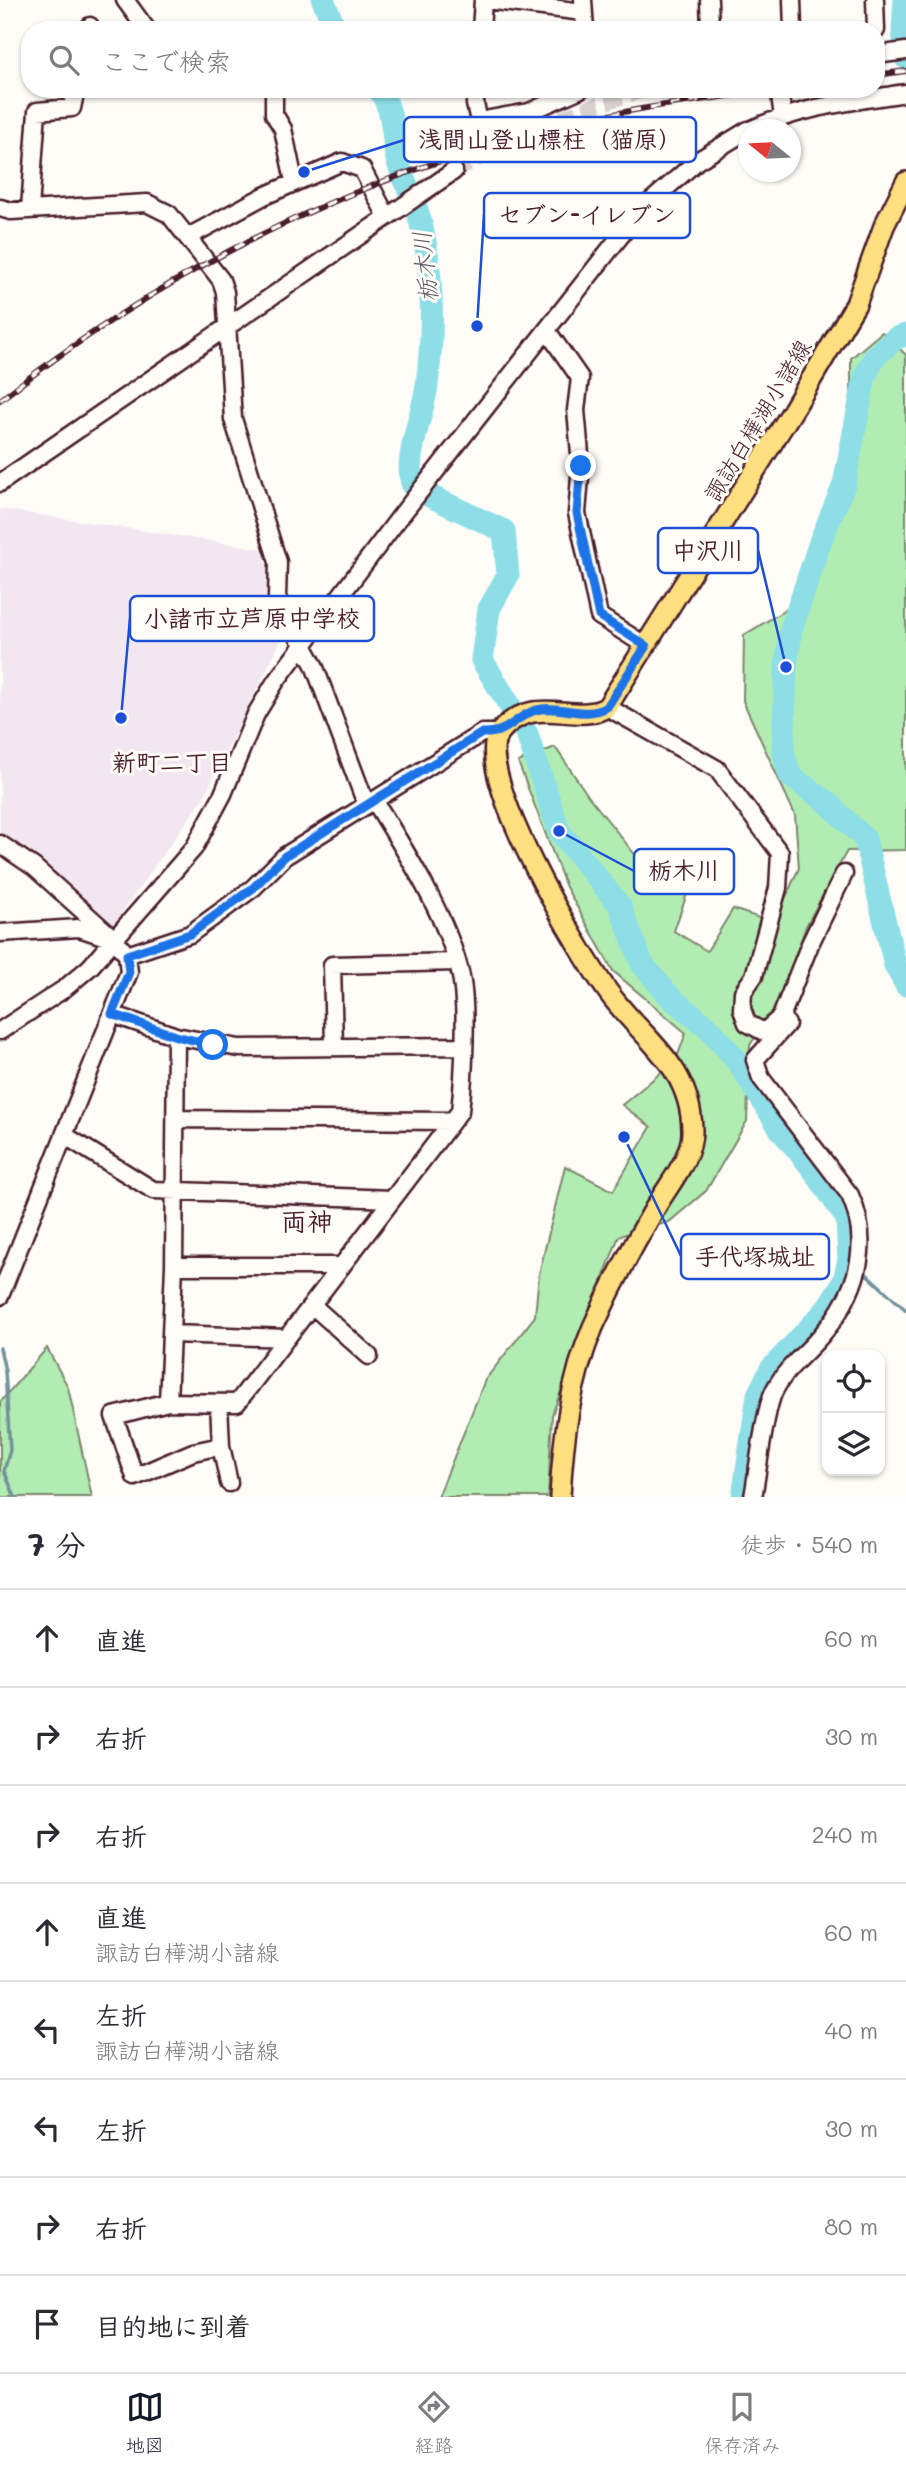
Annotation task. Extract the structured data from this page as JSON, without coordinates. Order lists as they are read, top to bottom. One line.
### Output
{"streets":{"main road":["諏訪白樺湖小諸線"]},"districts":["新町二丁目","両神"],"water":["栃木川"],"places":["浅間山登山標柱（猫原）","セブン-イレブン","中沢川","小諸市立芦原中学校","栃木川","手代塚城址"],"north":"left","page":{"search":"ここで検索","heading":["7 分","徒歩 · 540 m"],"list":[["直進","60 m"],["右折","30 m"],["右折","240 m"],["直進","諏訪白樺湖小諸線","60 m"],["左折","諏訪白樺湖小諸線","40 m"],["左折","30 m"],["右折","80 m"],"目的地に到着"],"nav":["地図","経路","保存済み"]}}
